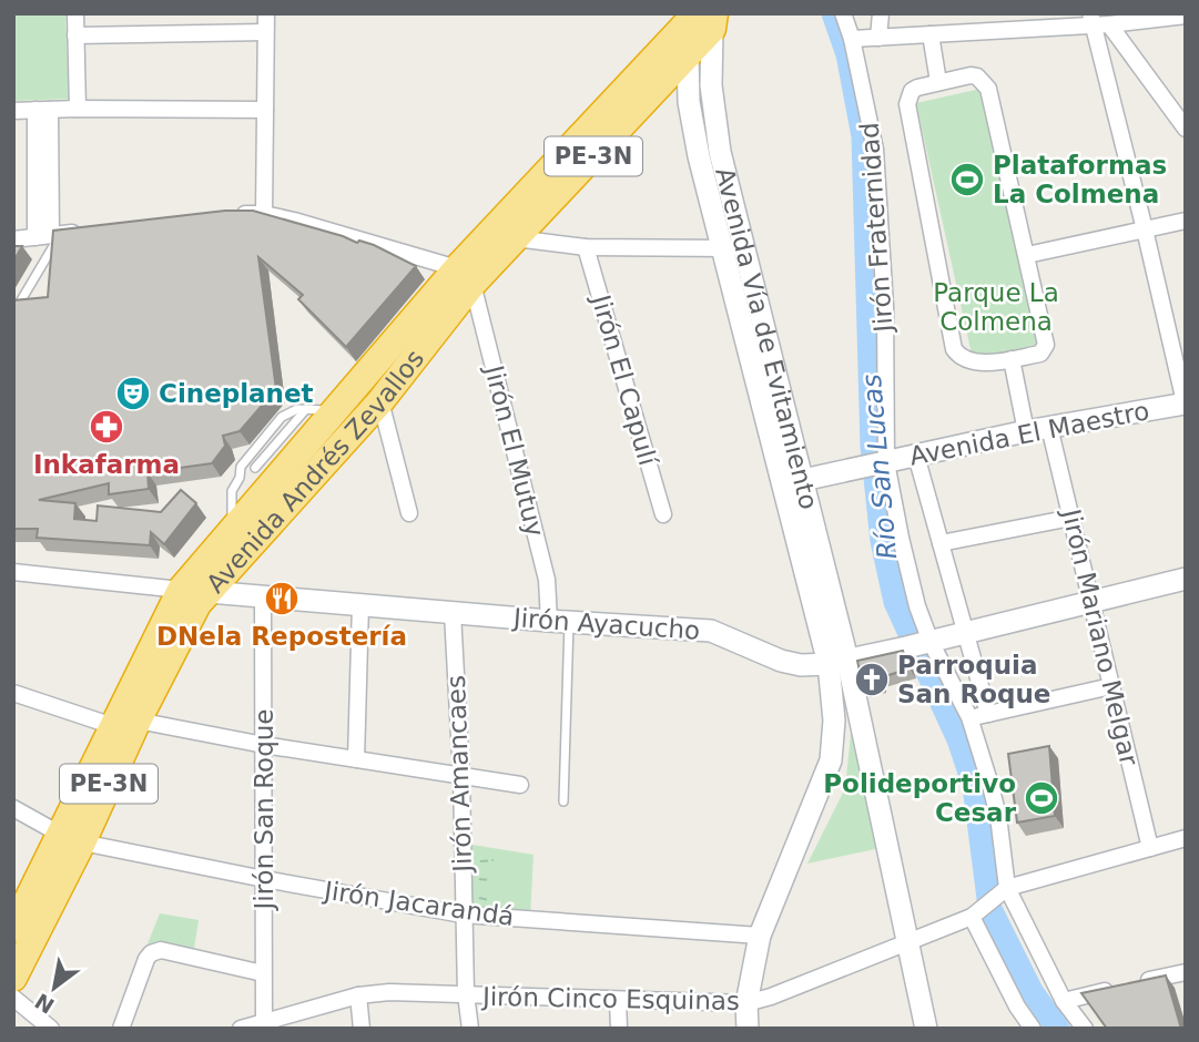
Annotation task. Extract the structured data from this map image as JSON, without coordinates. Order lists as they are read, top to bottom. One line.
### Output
{"streets":{"highway":["PE-3N","Avenida Andrés Zevallos"],"street":["Jirón Fraternidad","Avenida Vía de Evitamiento","Jirón El Capulí","Avenida El Maestro","Jirón El Mutuy","Jirón Ayacucho","Jirón Mariano Melgar","Jirón Amancaes","Jirón San Roque","Jirón Jacarandá","Jirón Cinco Esquinas"]},"crossings":[["Jirón Fraternidad","Avenida El Maestro"],["Jirón Fraternidad","Jirón Ayacucho"],["Jirón Fraternidad","Jirón Cinco Esquinas"],["Avenida Vía de Evitamiento","Avenida El Maestro"],["Avenida Vía de Evitamiento","Avenida Andrés Zevallos"],["Avenida Vía de Evitamiento","Jirón Ayacucho"],["Avenida El Maestro","Jirón Mariano Melgar"],["Jirón El Mutuy","Avenida Andrés Zevallos"],["Jirón El Mutuy","Jirón Ayacucho"],["Avenida Andrés Zevallos","Jirón Ayacucho"],["Avenida Andrés Zevallos","Jirón Jacarandá"],["Jirón Ayacucho","Jirón Mariano Melgar"],["Jirón Ayacucho","Jirón Amancaes"],["Jirón Ayacucho","Jirón San Roque"],["Jirón Mariano Melgar","Jirón Cinco Esquinas"],["Jirón Amancaes","Jirón Jacarandá"],["Jirón Amancaes","Jirón Cinco Esquinas"],["Jirón San Roque","Jirón Jacarandá"],["Jirón San Roque","Jirón Cinco Esquinas"]],"water":["Río San Lucas"],"parks":["Parque La Colmena"],"places":{"sports":["Plataformas La Colmena","Polideportivo Cesar"],"theatre":["Cineplanet"],"pharmacy":["Inkafarma"],"restaurant":["DNela Repostería"],"church":["Parroquia San Roque"]},"north":"bottom left"}
